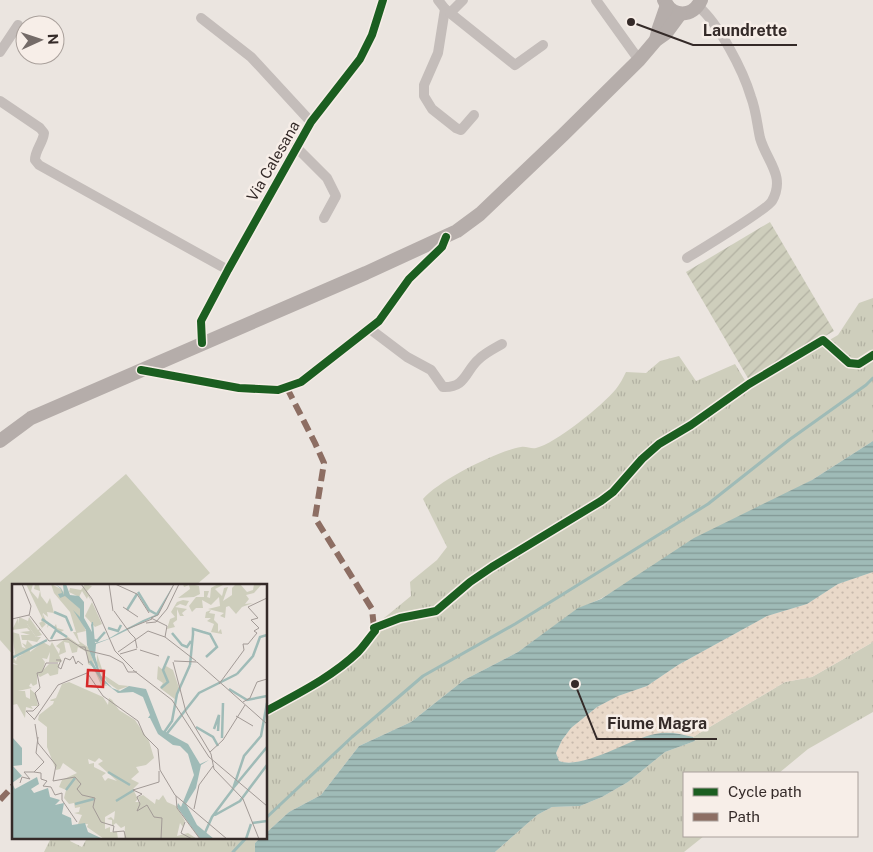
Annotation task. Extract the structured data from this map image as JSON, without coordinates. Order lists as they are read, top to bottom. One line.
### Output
{"streets":{"street":["Via Calesana"]},"places":["Laundrette","Fiume Magra"],"legend":["Cycle path","Path"],"north":"right"}
